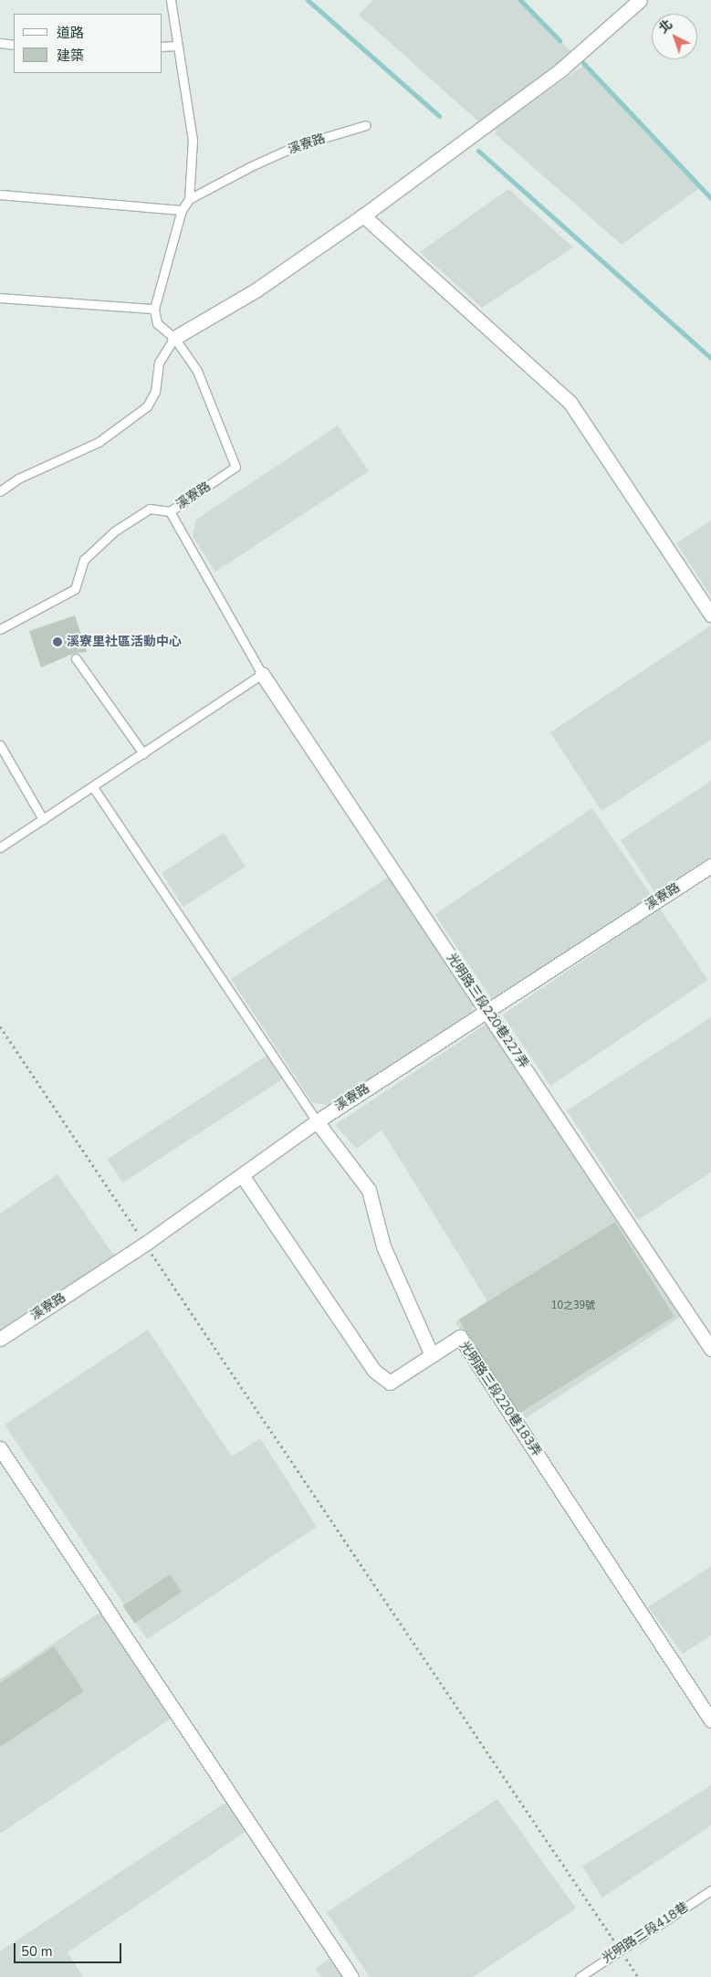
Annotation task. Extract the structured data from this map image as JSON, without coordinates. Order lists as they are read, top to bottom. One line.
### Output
{"streets":{"street":["溪寮路","光明路三段220巷227弄","光明路三段220巷183弄"],"lane":["光明路三段418巷"]},"crossings":[["溪寮路","光明路三段220巷227弄"],["溪寮路","光明路三段220巷183弄"]],"places":["溪寮里社區活動中心"],"house_numbers":["10之39號"],"legend":["道路","建築"],"scale_bar":"50 m","north":"top left"}
